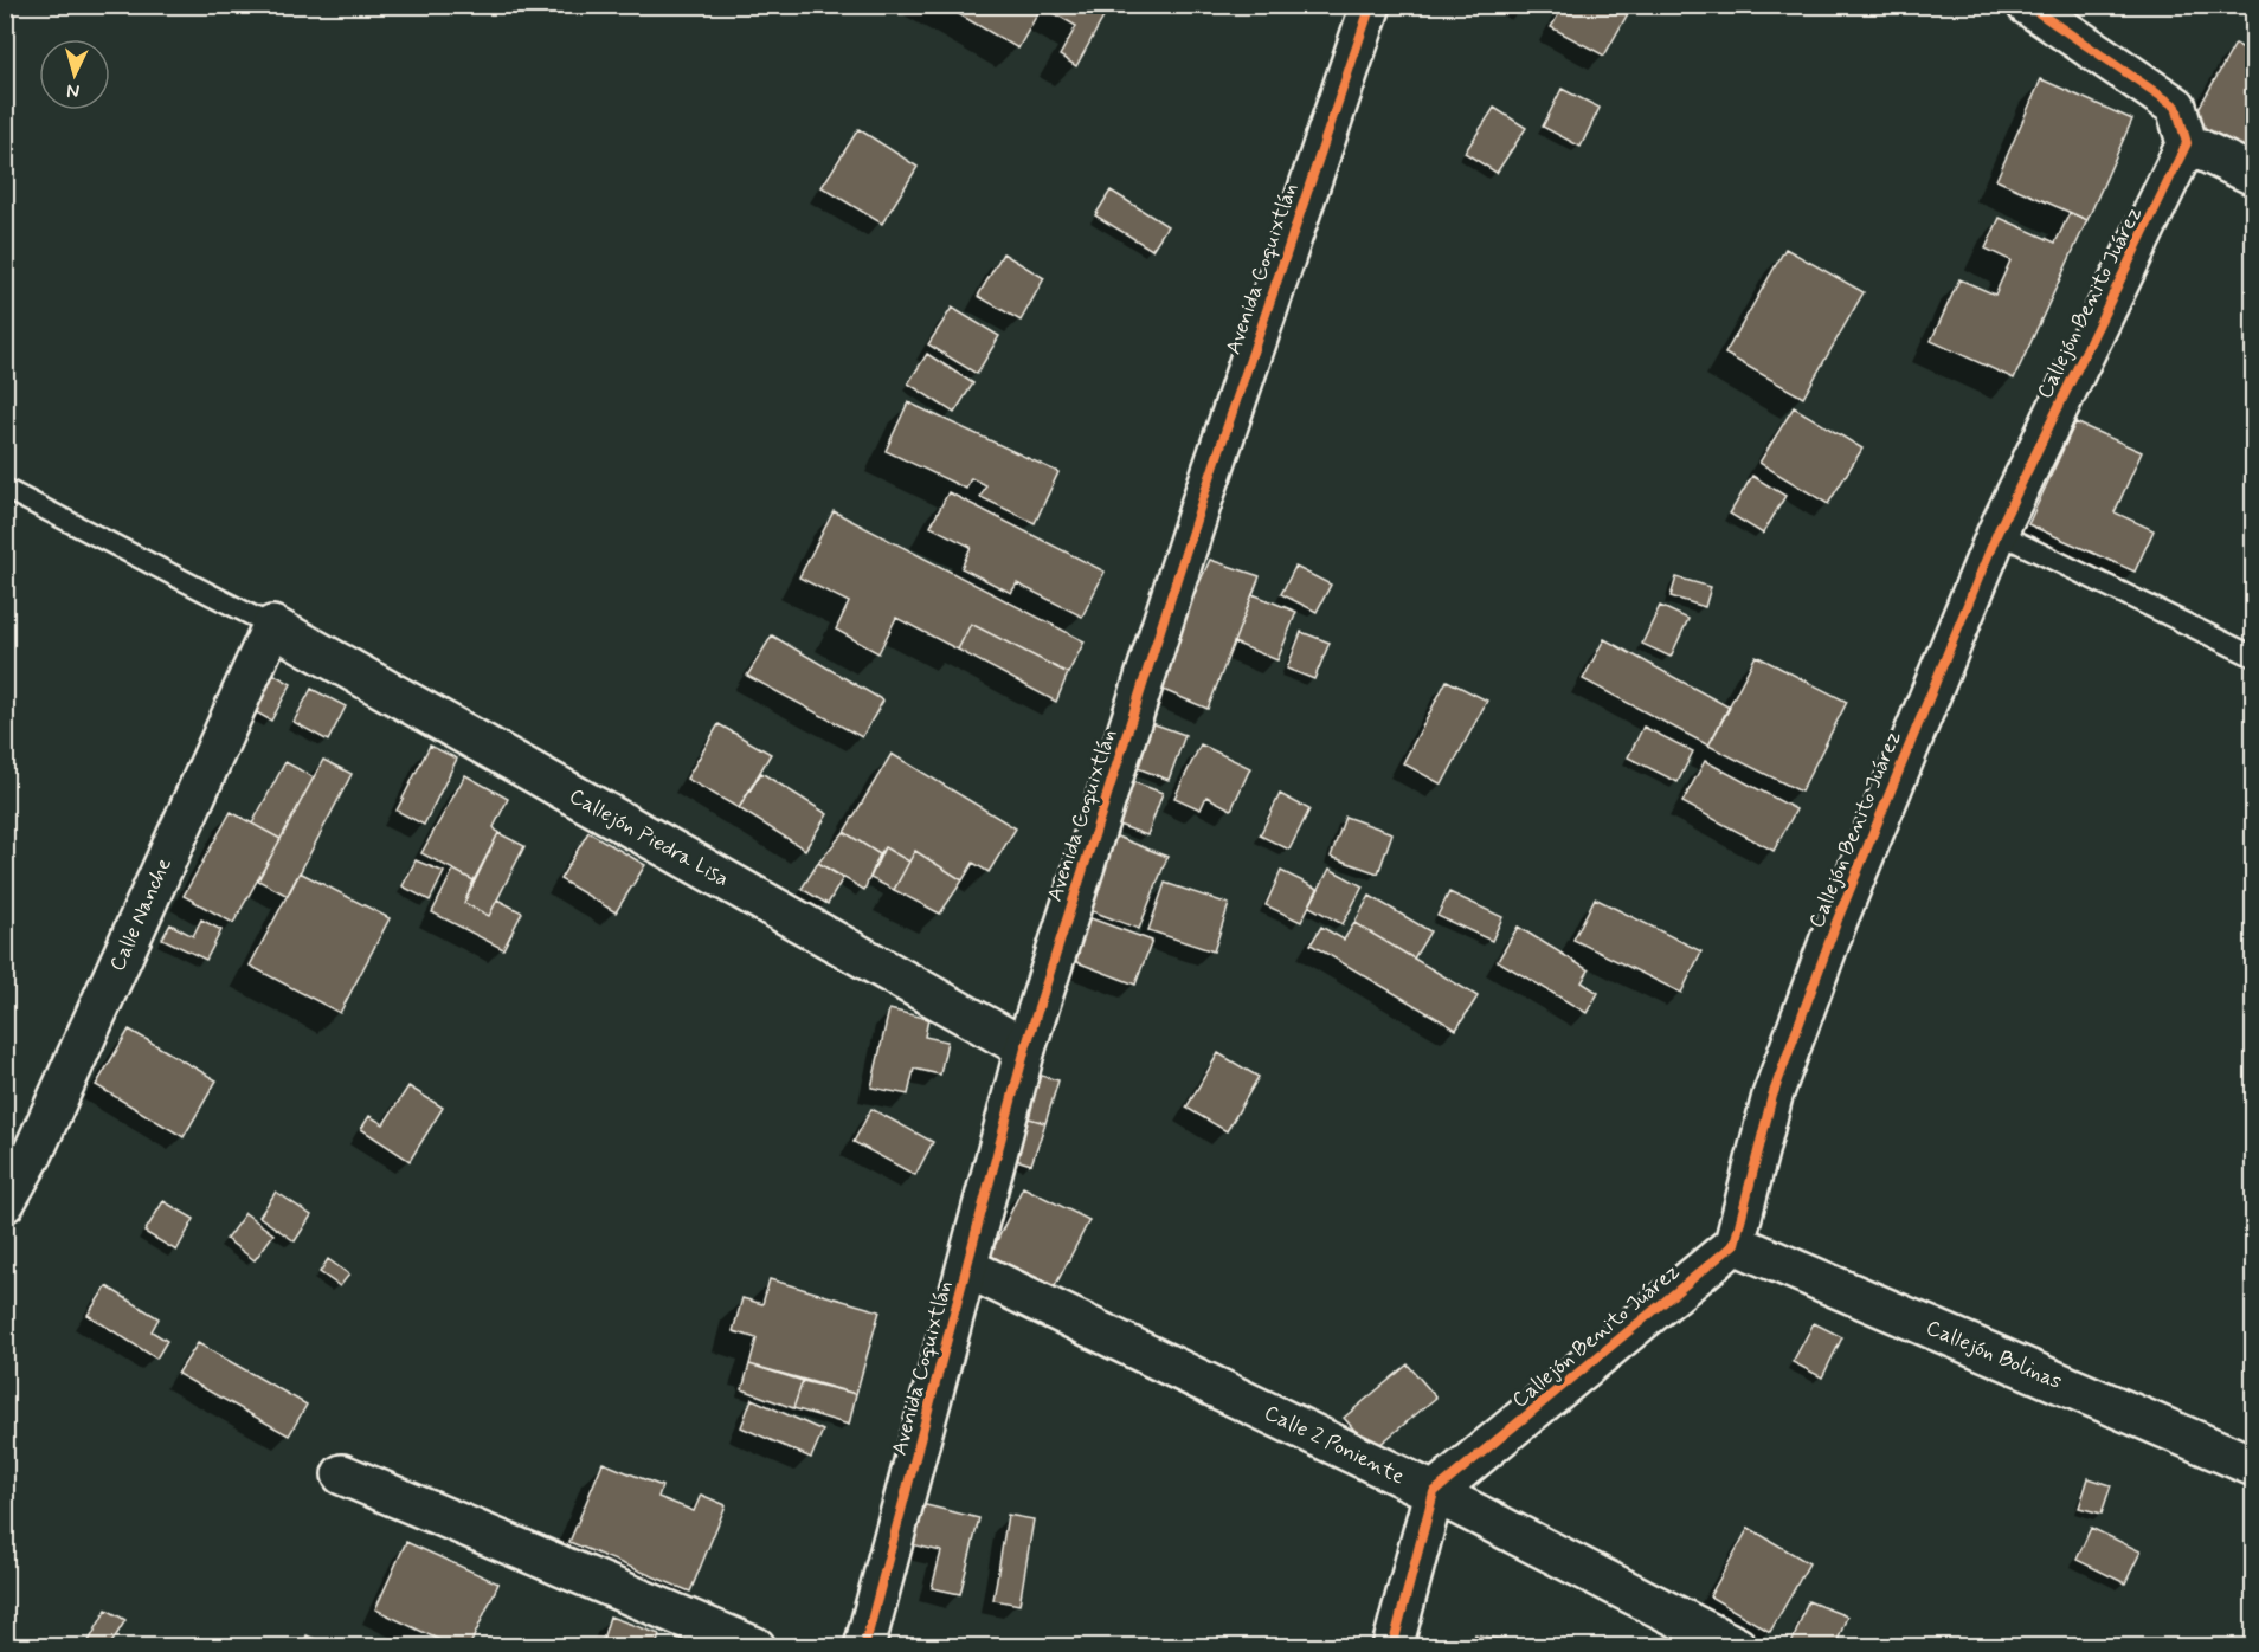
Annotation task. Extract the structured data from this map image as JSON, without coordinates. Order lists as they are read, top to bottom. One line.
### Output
{"streets":{"street":["Avenida Coquixtlán","Callejón Benito Juárez","Callejón Piedra Lisa","Calle Nanche","Callejón Bolinas","Calle 2 Poniente"]},"crossings":[["Avenida Coquixtlán","Callejón Piedra Lisa"],["Avenida Coquixtlán","Calle 2 Poniente"],["Callejón Benito Juárez","Callejón Bolinas"],["Callejón Benito Juárez","Calle 2 Poniente"],["Callejón Piedra Lisa","Calle Nanche"]],"north":"bottom"}
